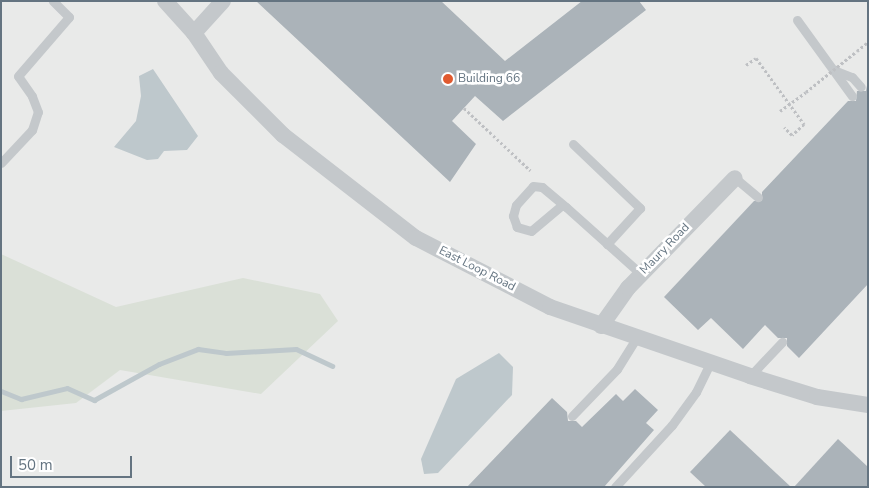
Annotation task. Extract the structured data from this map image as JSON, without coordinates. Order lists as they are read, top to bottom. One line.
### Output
{"streets":{"street":["Maury Road","East Loop Road"]},"crossings":[["Maury Road","East Loop Road"]],"places":["Building 66"],"scale_bar":"50 m"}
